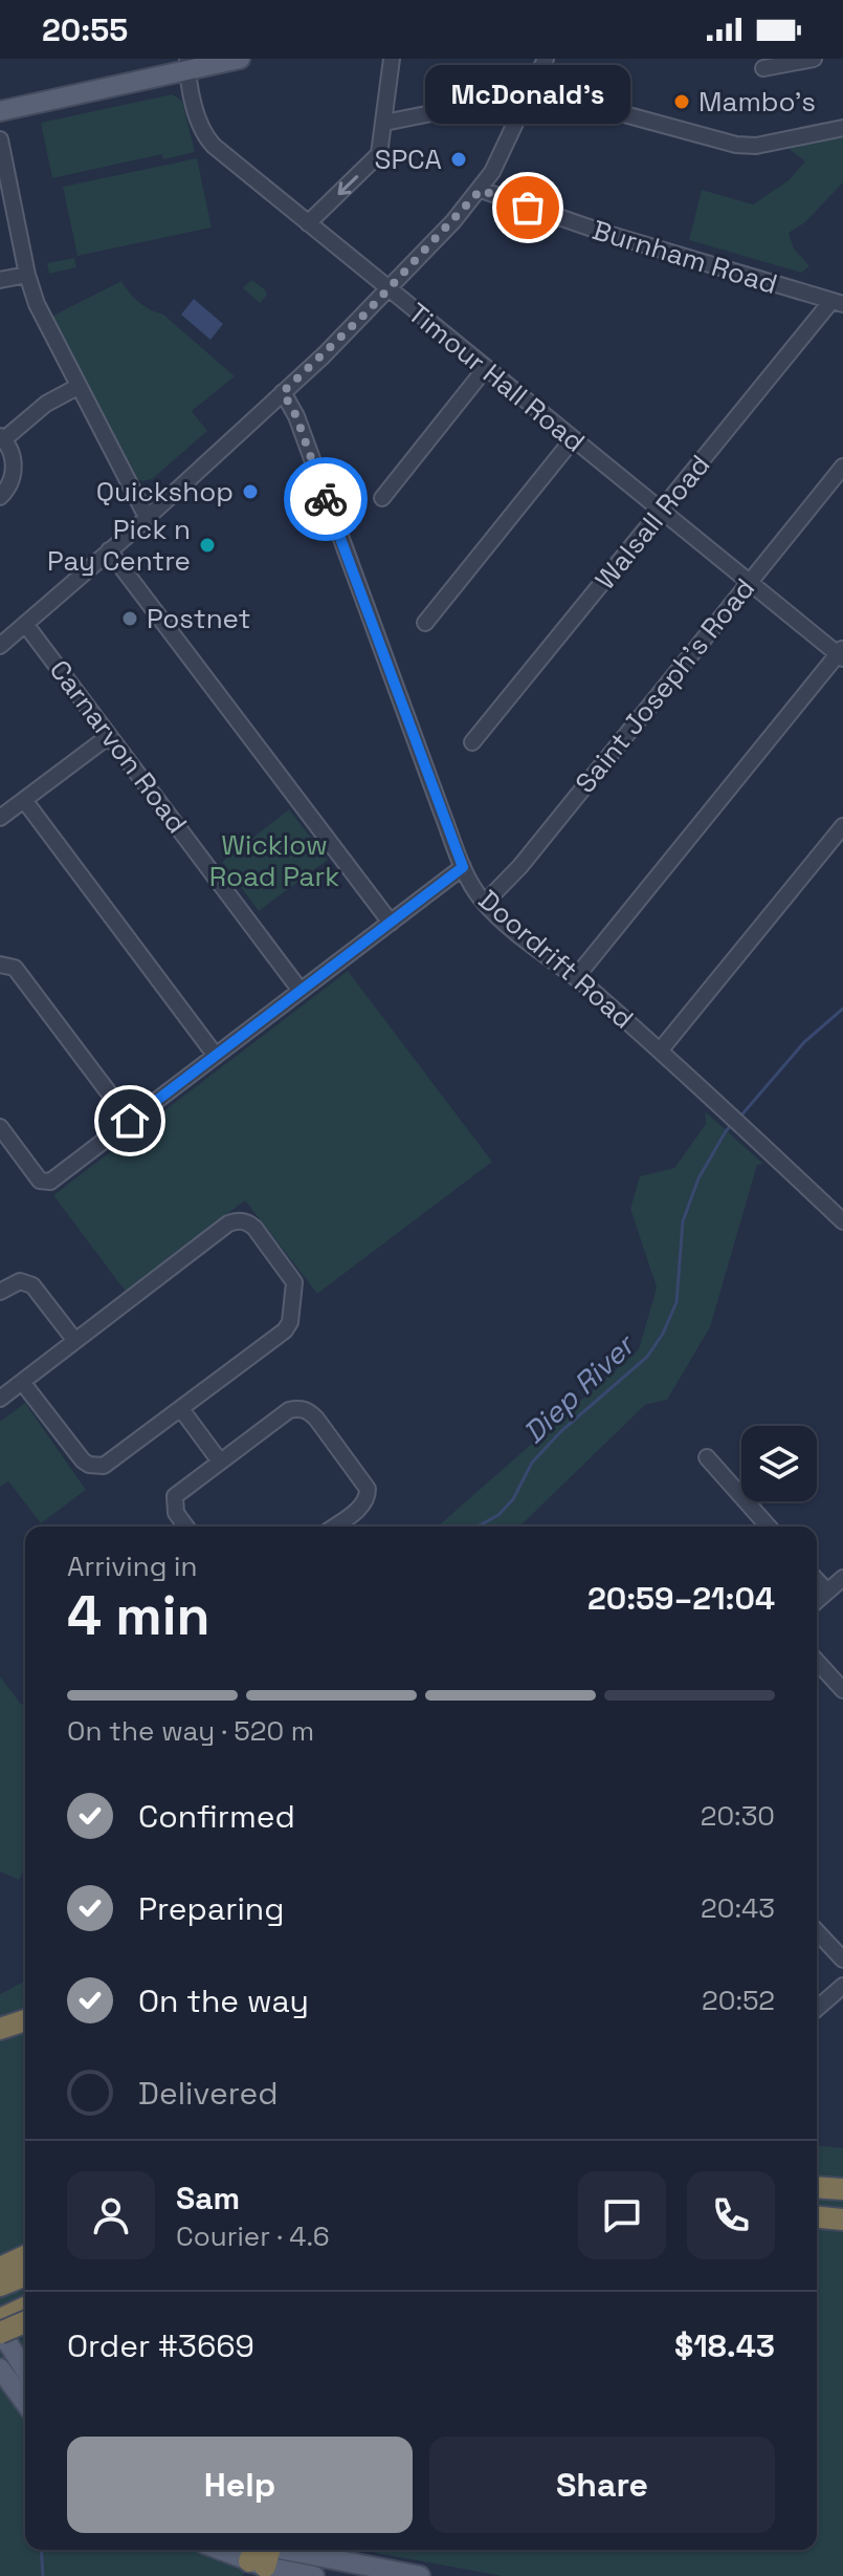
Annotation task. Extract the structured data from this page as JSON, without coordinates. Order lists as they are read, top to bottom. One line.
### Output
{"streets":{"street":["Burnham Road","Timour Hall Road","Walsall Road","Saint Joseph's Road","Carnarvon Road","Doordrift Road"]},"crossings":[["Burnham Road","Walsall Road"],["Timour Hall Road","Walsall Road"],["Timour Hall Road","Saint Joseph's Road"],["Saint Joseph's Road","Doordrift Road"]],"water":["Diep River"],"parks":["Wicklow Road Park"],"places":["Mambo's","SPCA","McDonald's","Quickshop","Pick n Pay Centre","Postnet"],"page":{"status":"20:55","bubble":"McDonald's","heading":["4 min","Arriving in","20:59–21:04"],"panel":["Sam","Courier · 4.6","Order #3669","$18.43"],"bar":"On the way · 520 m","list":[["Confirmed","20:30"],["Preparing","20:43"],["On the way","20:52"],"Delivered"],"buttons":["Help","Share"]}}
